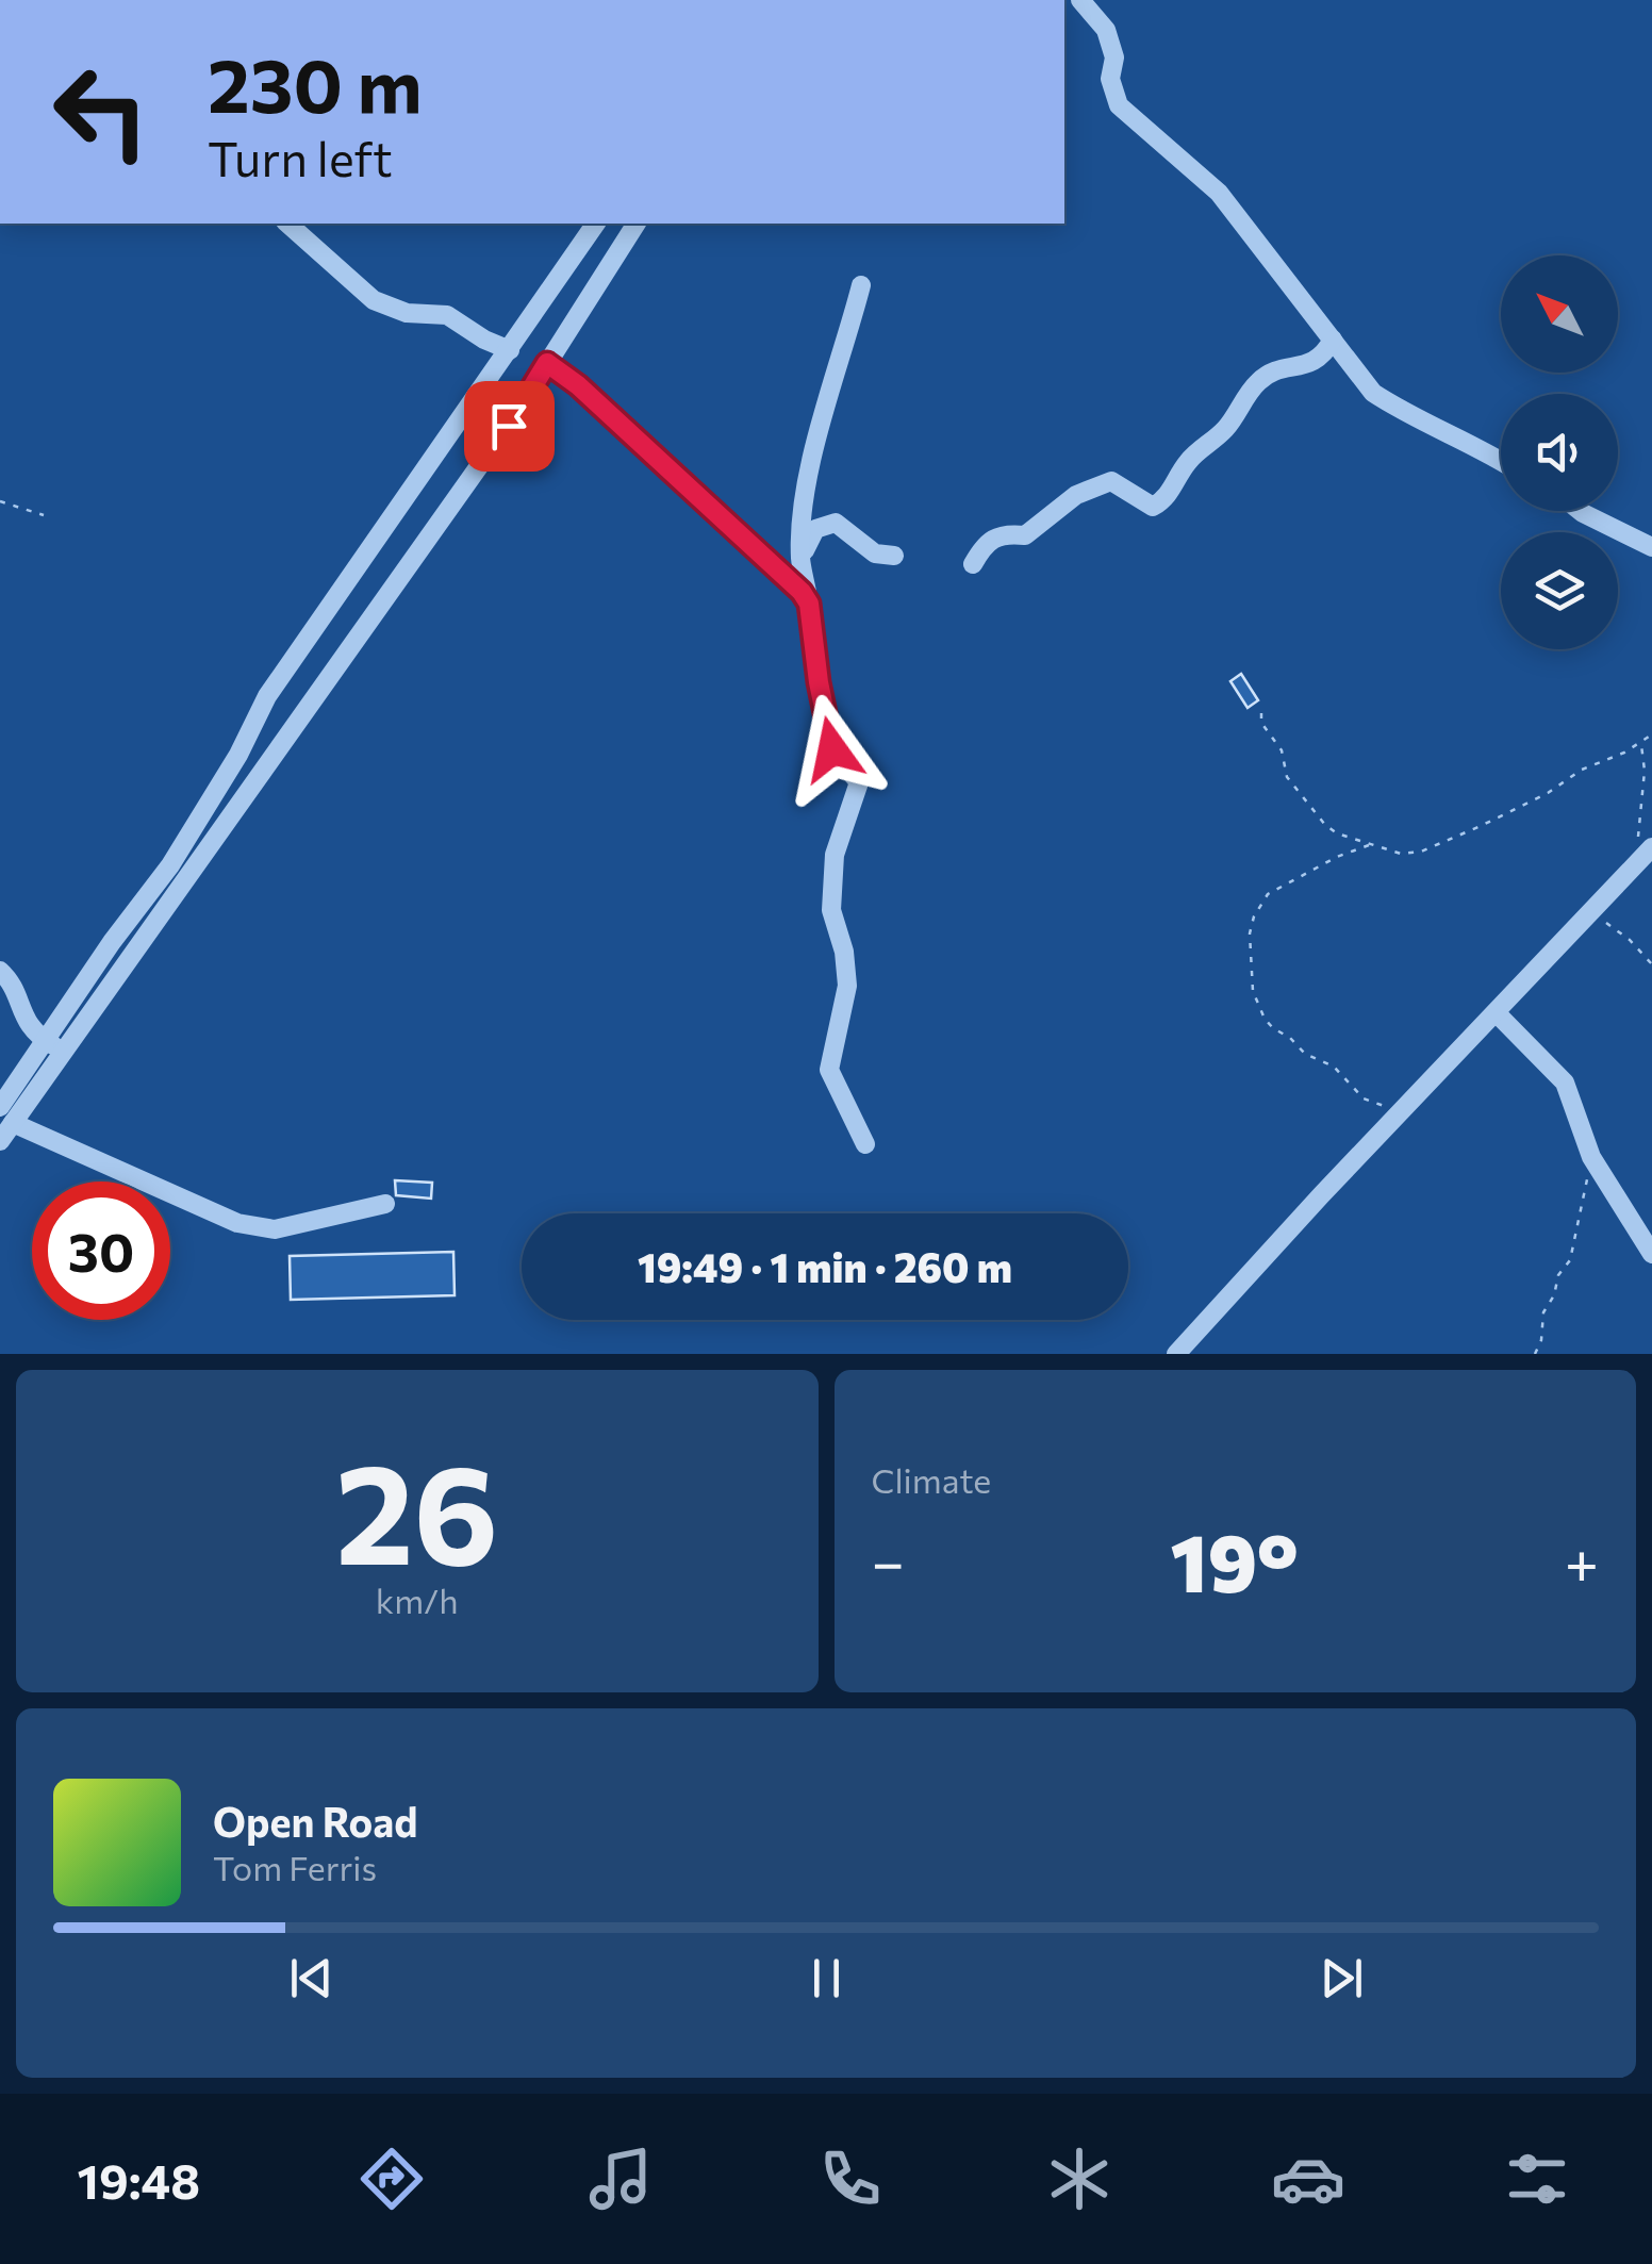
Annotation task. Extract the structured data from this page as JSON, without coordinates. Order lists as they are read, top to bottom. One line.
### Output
{"north":"top left","page":{"turn":["230 m","Turn left"],"limit":"30","trip":"19:49 · 1 min · 260 m","tile":[["26","km/h"],"Climate"],"heat":["−","19°","+"],"song":["Open Road","Tom Ferris"],"tabs":"19:48"}}
